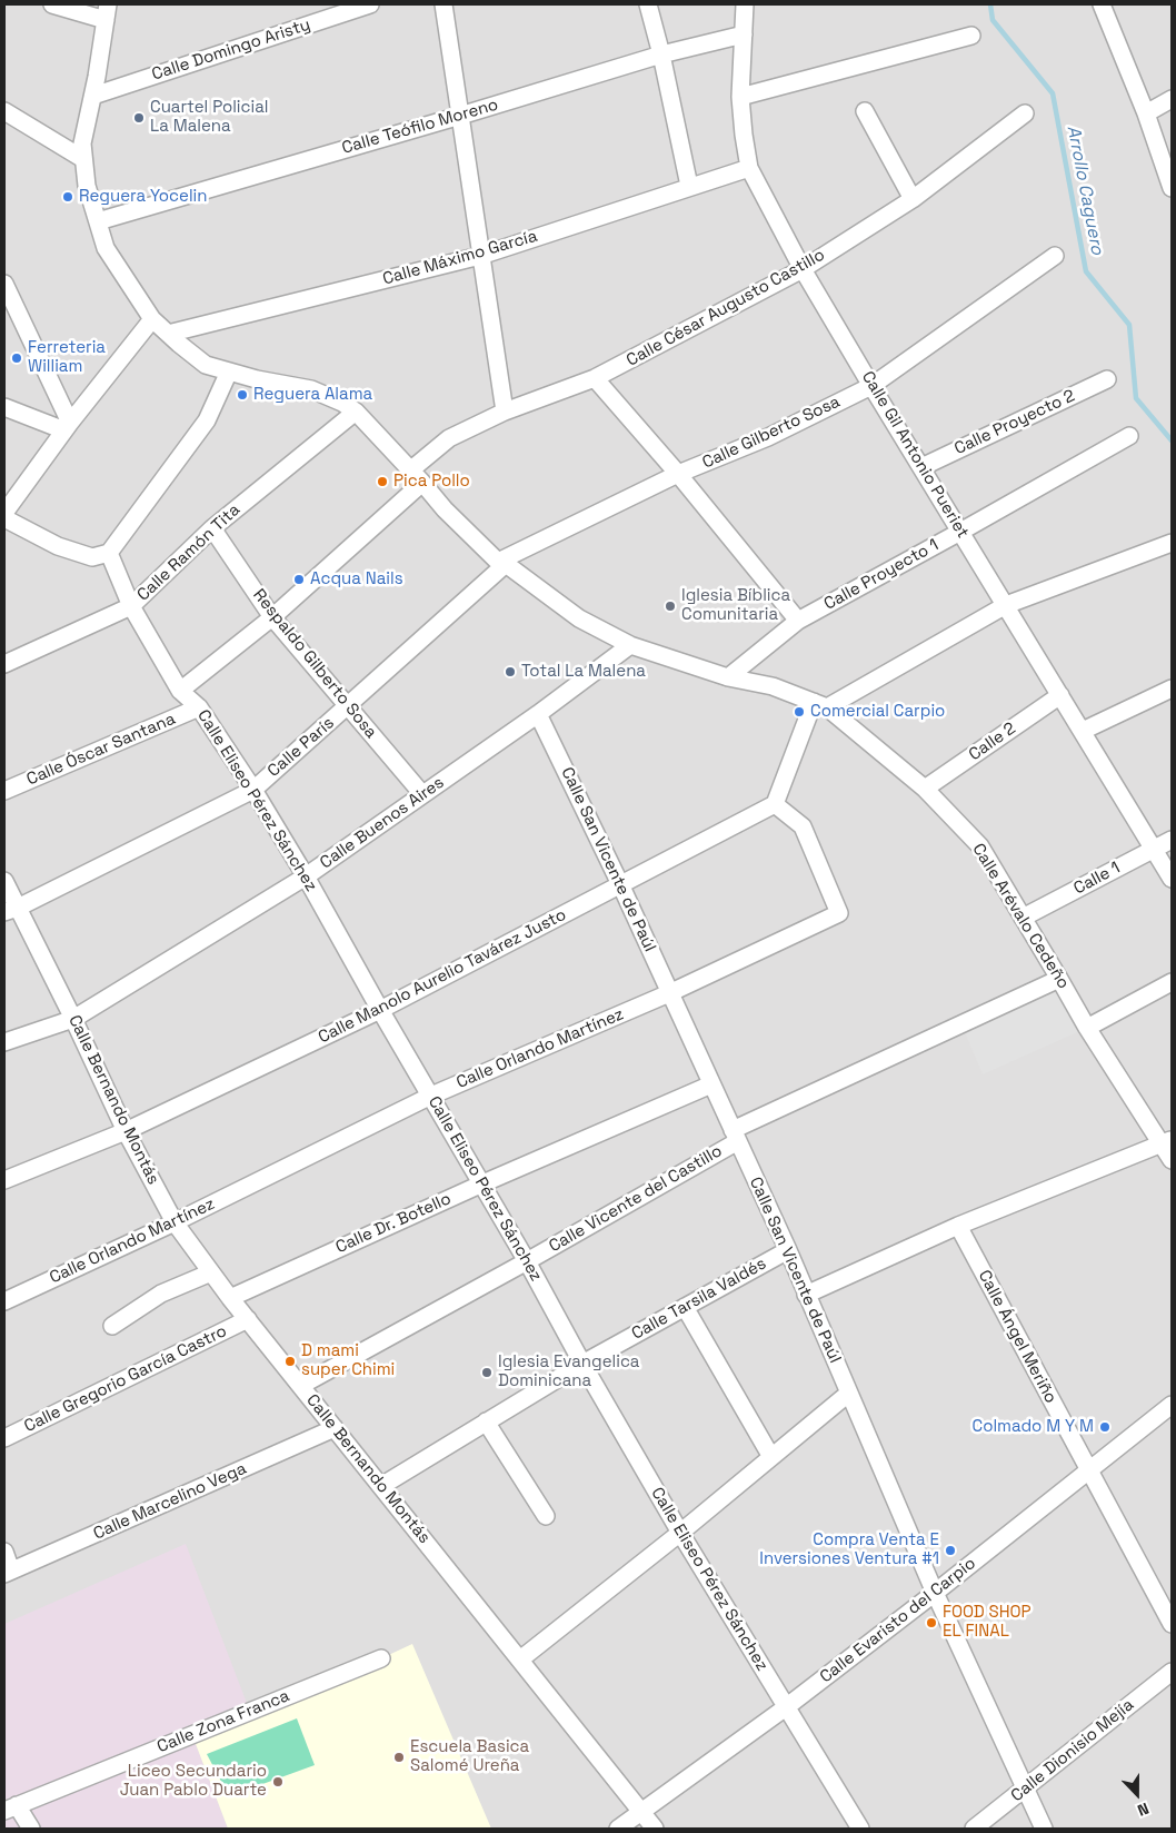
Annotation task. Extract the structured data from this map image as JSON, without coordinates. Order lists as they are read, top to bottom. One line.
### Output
{"streets":{"street":["Calle Domingo Aristy","Calle Teófilo Moreno","Calle Máximo García","Calle César Augusto Castillo","Calle Proyecto 2","Calle Gilberto Sosa","Calle Gil Antonio Pueriet","Calle Ramón Tita","Calle Proyecto 1","Respaldo Gilberto Sosa","Calle 2","Calle París","Calle Óscar Santana","Calle Eliseo Pérez Sánchez","Calle Buenos Aires","Calle San Vicente de Paúl","Calle 1","Calle Arévalo Cedeño","Calle Manolo Aurelio Tavárez Justo","Calle Orlando Martínez","Calle Bernando Montás","Calle Vicente del Castillo","Calle Dr. Botello","Calle Tarsila Valdés","Calle Ángel Meriño","Calle Gregorio García Castro","Calle Marcelino Vega","Calle Evaristo del Carpio","Calle Zona Franca","Calle Dionisio Mejía"]},"crossings":[["Calle Domingo Aristy","Calle Arévalo Cedeño"],["Calle Teófilo Moreno","Calle Gil Antonio Pueriet"],["Calle Teófilo Moreno","Calle Arévalo Cedeño"],["Calle Máximo García","Calle Gil Antonio Pueriet"],["Calle Máximo García","Calle Arévalo Cedeño"],["Calle César Augusto Castillo","Calle Gil Antonio Pueriet"],["Calle César Augusto Castillo","Calle Óscar Santana"],["Calle César Augusto Castillo","Calle Arévalo Cedeño"],["Calle Proyecto 2","Calle Gil Antonio Pueriet"],["Calle Gilberto Sosa","Calle Gil Antonio Pueriet"],["Calle Gilberto Sosa","Calle París"],["Calle Gilberto Sosa","Calle Arévalo Cedeño"],["Calle Gil Antonio Pueriet","Calle Proyecto 1"],["Calle Gil Antonio Pueriet","Calle 2"],["Calle Gil Antonio Pueriet","Calle 1"],["Calle Ramón Tita","Respaldo Gilberto Sosa"],["Calle Ramón Tita","Calle Eliseo Pérez Sánchez"],["Calle Ramón Tita","Calle Arévalo Cedeño"],["Calle Proyecto 1","Calle Arévalo Cedeño"],["Respaldo Gilberto Sosa","Calle París"],["Respaldo Gilberto Sosa","Calle Óscar Santana"],["Respaldo Gilberto Sosa","Calle Buenos Aires"],["Calle 2","Calle Arévalo Cedeño"],["Calle París","Calle Eliseo Pérez Sánchez"],["Calle París","Calle Arévalo Cedeño"],["Calle París","Calle Bernando Montás"],["Calle Óscar Santana","Calle Eliseo Pérez Sánchez"],["Calle Óscar Santana","Calle Arévalo Cedeño"],["Calle Eliseo Pérez Sánchez","Calle Buenos Aires"],["Calle Eliseo Pérez Sánchez","Calle Manolo Aurelio Tavárez Justo"],["Calle Eliseo Pérez Sánchez","Calle Orlando Martínez"],["Calle Eliseo Pérez Sánchez","Calle Vicente del Castillo"],["Calle Eliseo Pérez Sánchez","Calle Dr. Botello"],["Calle Eliseo Pérez Sánchez","Calle Tarsila Valdés"],["Calle Eliseo Pérez Sánchez","Calle Evaristo del Carpio"],["Calle Buenos Aires","Calle San Vicente de Paúl"],["Calle Buenos Aires","Calle Arévalo Cedeño"],["Calle Buenos Aires","Calle Bernando Montás"],["Calle San Vicente de Paúl","Calle Manolo Aurelio Tavárez Justo"],["Calle San Vicente de Paúl","Calle Orlando Martínez"],["Calle San Vicente de Paúl","Calle Vicente del Castillo"],["Calle San Vicente de Paúl","Calle Dr. Botello"],["Calle San Vicente de Paúl","Calle Tarsila Valdés"],["Calle San Vicente de Paúl","Calle Evaristo del Carpio"],["Calle San Vicente de Paúl","Calle Dionisio Mejía"],["Calle 1","Calle Arévalo Cedeño"],["Calle Arévalo Cedeño","Calle Vicente del Castillo"],["Calle Manolo Aurelio Tavárez Justo","Calle Orlando Martínez"],["Calle Manolo Aurelio Tavárez Justo","Calle Bernando Montás"],["Calle Orlando Martínez","Calle Bernando Montás"],["Calle Bernando Montás","Calle Vicente del Castillo"],["Calle Bernando Montás","Calle Dr. Botello"],["Calle Bernando Montás","Calle Tarsila Valdés"],["Calle Bernando Montás","Calle Gregorio García Castro"],["Calle Bernando Montás","Calle Marcelino Vega"],["Calle Bernando Montás","Calle Evaristo del Carpio"],["Calle Ángel Meriño","Calle Evaristo del Carpio"]],"water":["Arrollo Caguero"],"places":["Cuartel Policial La Malena","Reguera Yocelin","Ferreteria William","Reguera Alama","Pica Pollo","Acqua Nails","Iglesia Bíblica Comunitaria","Total La Malena","Comercial Carpio","D mami super Chimi","Iglesia Evangelica Dominicana","Colmado M Y M","Compra Venta E Inversiones Ventura #1","FOOD SHOP EL FINAL","Escuela Basica Salomé Ureña","Liceo Secundario Juan Pablo Duarte"],"north":"bottom"}
